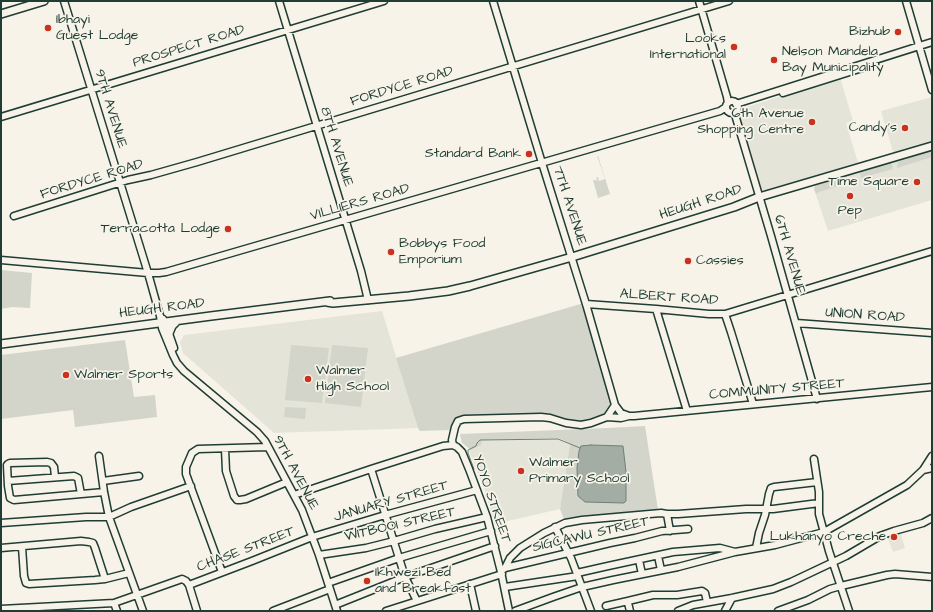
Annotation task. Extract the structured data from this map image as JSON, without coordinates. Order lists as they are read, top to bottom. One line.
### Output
{"streets":{"main road":["HEUGH ROAD"],"street":["PROSPECT ROAD","FORDYCE ROAD","9TH AVENUE","8TH AVENUE","VILLIERS ROAD","7TH AVENUE","6TH AVENUE","ALBERT ROAD","UNION ROAD","COMMUNITY STREET","YOYO STREET","JANUARY STREET","WITBOOI STREET","SIGCAWU STREET","CHASE STREET"]},"crossings":[["PROSPECT ROAD","9TH AVENUE"],["PROSPECT ROAD","8TH AVENUE"],["FORDYCE ROAD","9TH AVENUE"],["FORDYCE ROAD","8TH AVENUE"],["FORDYCE ROAD","7TH AVENUE"],["FORDYCE ROAD","6TH AVENUE"],["9TH AVENUE","VILLIERS ROAD"],["9TH AVENUE","HEUGH ROAD"],["9TH AVENUE","YOYO STREET"],["9TH AVENUE","JANUARY STREET"],["9TH AVENUE","WITBOOI STREET"],["9TH AVENUE","CHASE STREET"],["8TH AVENUE","VILLIERS ROAD"],["8TH AVENUE","HEUGH ROAD"],["VILLIERS ROAD","7TH AVENUE"],["VILLIERS ROAD","6TH AVENUE"],["HEUGH ROAD","7TH AVENUE"],["HEUGH ROAD","6TH AVENUE"],["7TH AVENUE","ALBERT ROAD"],["6TH AVENUE","ALBERT ROAD"],["6TH AVENUE","UNION ROAD"],["6TH AVENUE","COMMUNITY STREET"],["YOYO STREET","JANUARY STREET"],["YOYO STREET","WITBOOI STREET"],["YOYO STREET","SIGCAWU STREET"],["JANUARY STREET","CHASE STREET"]],"places":["Ibhayi Guest Lodge","Bizhub","Looks International","Nelson Mandela Bay Municipality","6th Avenue Shopping Centre","Candy's","Standard Bank","Time Square","Pep","Terracotta Lodge","Bobbys Food Emporium","Cassies","Walmer Sports","Walmer High School","Walmer Primary School","Lukhanyo Creche","Ikhwezi Bed and Breakfast"]}
